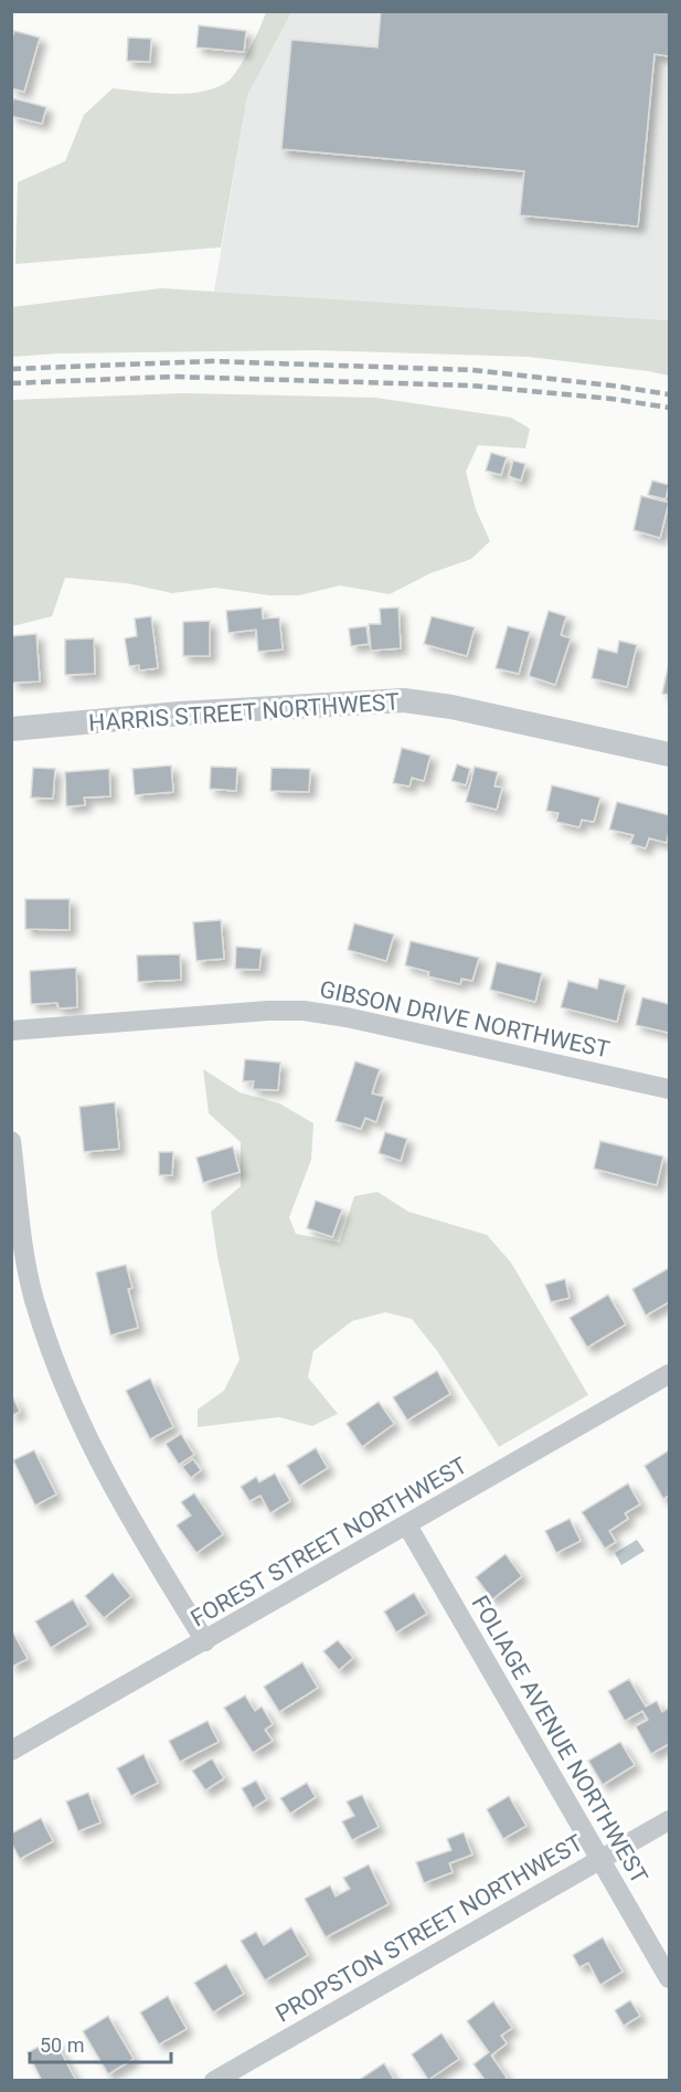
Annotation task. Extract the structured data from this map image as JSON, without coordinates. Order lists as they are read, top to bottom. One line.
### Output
{"streets":{"street":["HARRIS STREET NORTHWEST","GIBSON DRIVE NORTHWEST","FOREST STREET NORTHWEST","FOLIAGE AVENUE NORTHWEST","PROPSTON STREET NORTHWEST"]},"crossings":[["FOREST STREET NORTHWEST","FOLIAGE AVENUE NORTHWEST"],["FOLIAGE AVENUE NORTHWEST","PROPSTON STREET NORTHWEST"]],"scale_bar":"50 m"}
